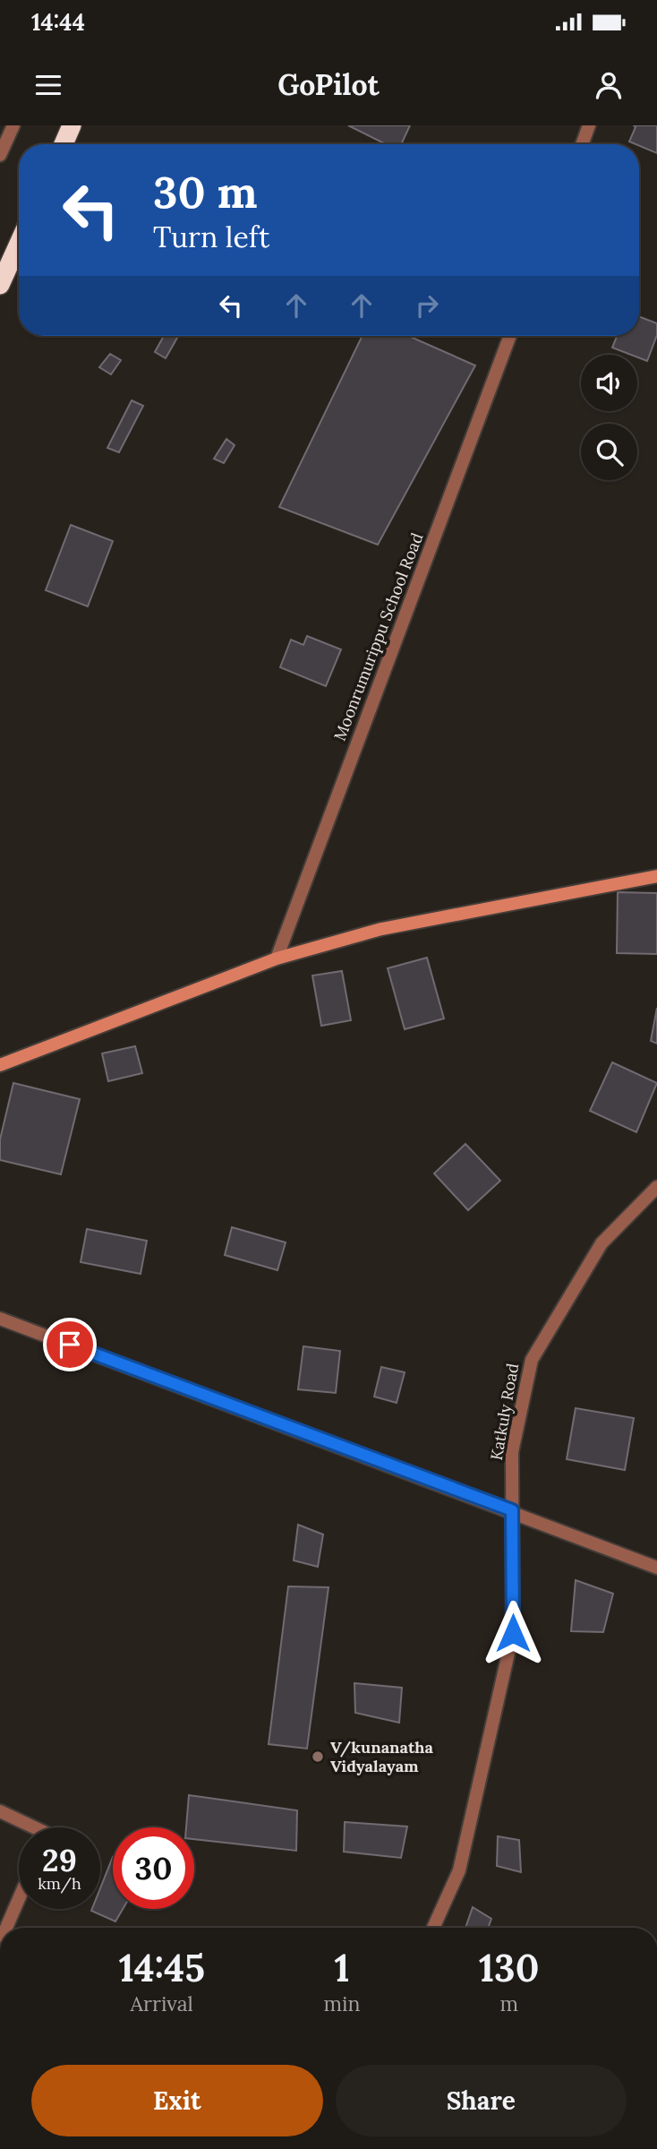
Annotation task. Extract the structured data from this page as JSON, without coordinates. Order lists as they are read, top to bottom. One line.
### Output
{"streets":{"street":["Moonrumurippu School Road","Katkuly Road"]},"places":["V/kunanatha Vidyalayam"],"page":{"status":"14:44","header":"GoPilot","turn":["30 m","Turn left"],"speed":"29 km/h","limit":"30","eta":["14:45","Arrival","1","min","130","m"],"buttons":["Exit","Share"]}}
